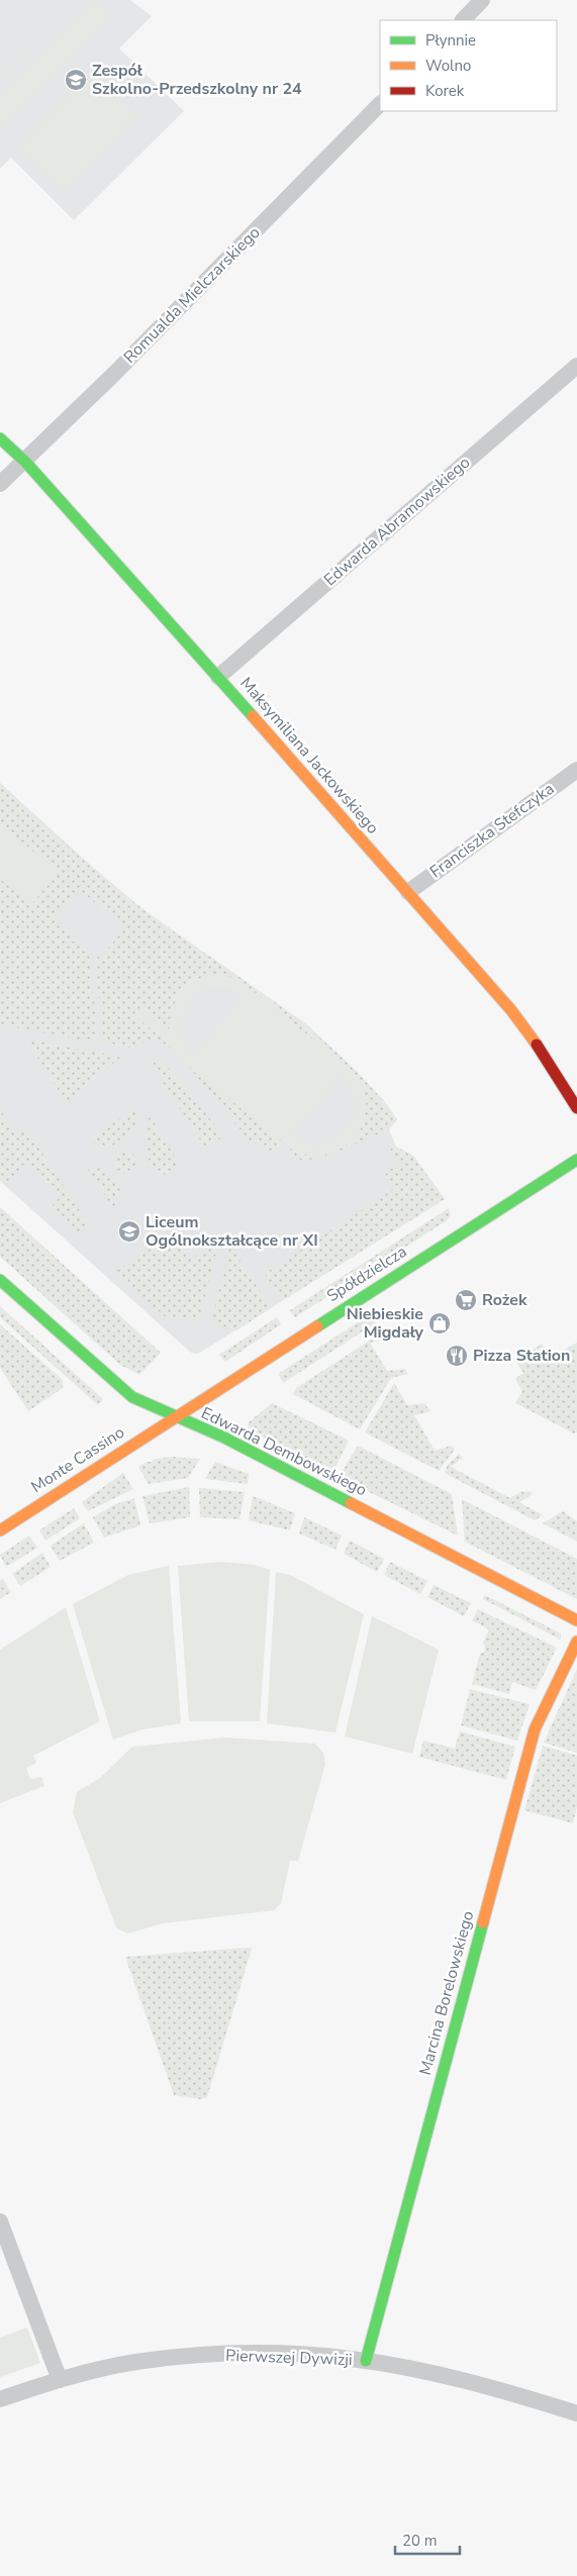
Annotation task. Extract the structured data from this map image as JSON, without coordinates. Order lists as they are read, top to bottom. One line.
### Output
{"streets":{"street":["Romualda Mielczarskiego","Edwarda Abramowskiego","Maksymiliana Jackowskiego","Franciszka Stefczyka","Spółdzielcza","Edwarda Dembowskiego","Monte Cassino","Marcina Borelowskiego","Pierwszej Dywizji"]},"crossings":[["Romualda Mielczarskiego","Maksymiliana Jackowskiego"],["Edwarda Abramowskiego","Maksymiliana Jackowskiego"],["Maksymiliana Jackowskiego","Franciszka Stefczyka"],["Spółdzielcza","Edwarda Dembowskiego"],["Spółdzielcza","Monte Cassino"],["Edwarda Dembowskiego","Monte Cassino"],["Marcina Borelowskiego","Pierwszej Dywizji"]],"places":{"school or university":["Zespół Szkolno-Przedszkolny nr 24","Liceum Ogólnokształcące nr XI"],"supermarket":["Rożek"],"shop":["Niebieskie Migdały"],"restaurant":["Pizza Station"]},"legend":["Płynnie","Wolno","Korek"],"scale_bar":"20 m"}
